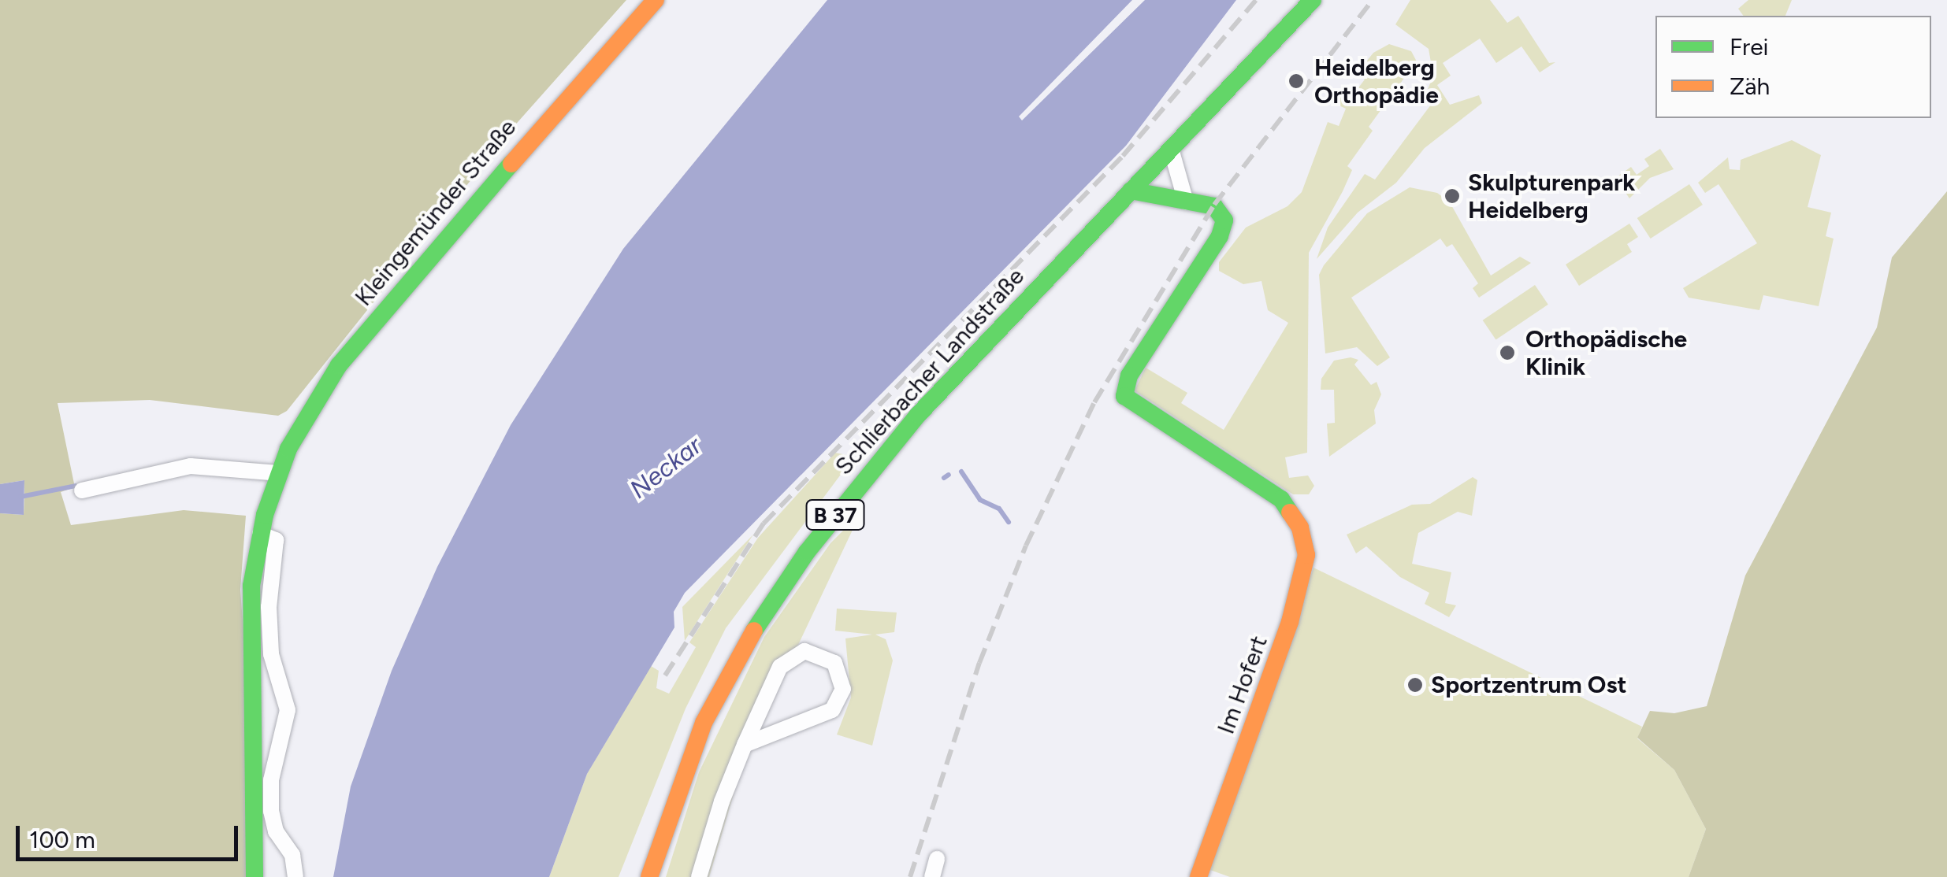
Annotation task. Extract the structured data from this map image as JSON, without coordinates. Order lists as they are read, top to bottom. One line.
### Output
{"streets":{"main road":["Kleingemünder Straße","Schlierbacher Landstraße","B 37","Im Hofert"]},"water":["Neckar"],"places":["Heidelberg Orthopädie","Skulpturenpark Heidelberg","Orthopädische Klinik","Sportzentrum Ost"],"legend":["Frei","Zäh"],"scale_bar":"100 m"}
